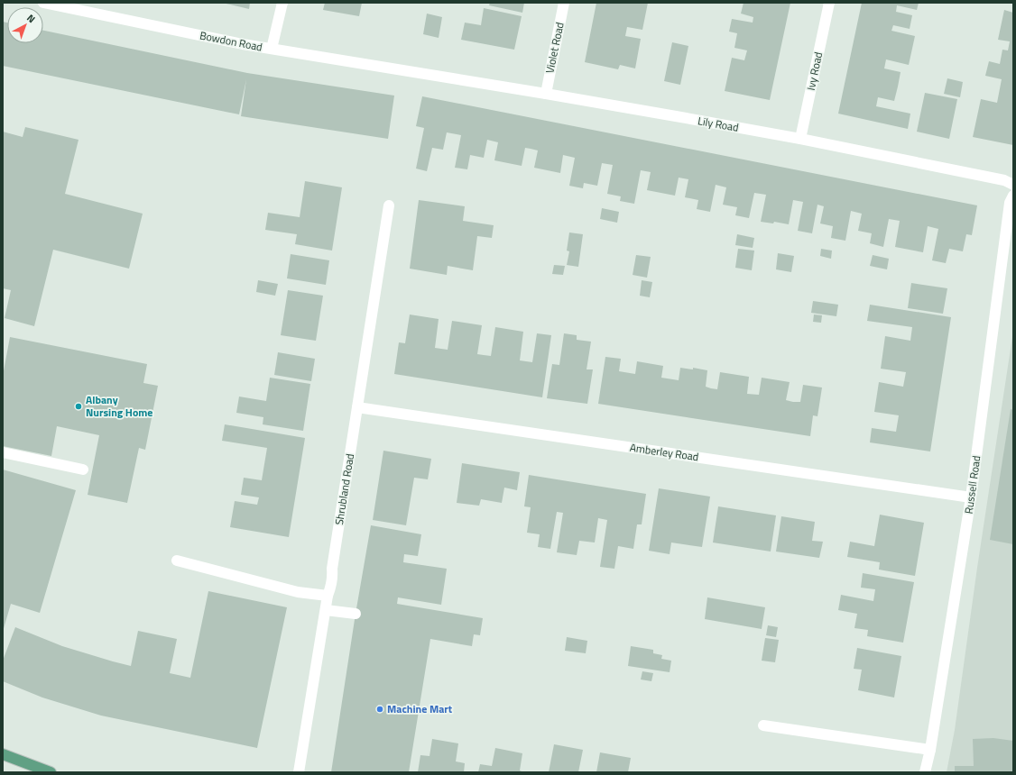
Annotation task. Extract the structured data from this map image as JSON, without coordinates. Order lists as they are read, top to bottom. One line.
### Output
{"streets":{"street":["Bowdon Road","Violet Road","Ivy Road","Lily Road","Amberley Road","Russell Road","Shrubland Road"]},"crossings":[["Bowdon Road","Lily Road"],["Violet Road","Lily Road"],["Ivy Road","Lily Road"],["Amberley Road","Russell Road"],["Amberley Road","Shrubland Road"]],"places":["Albany Nursing Home","Machine Mart"],"north":"top right"}
